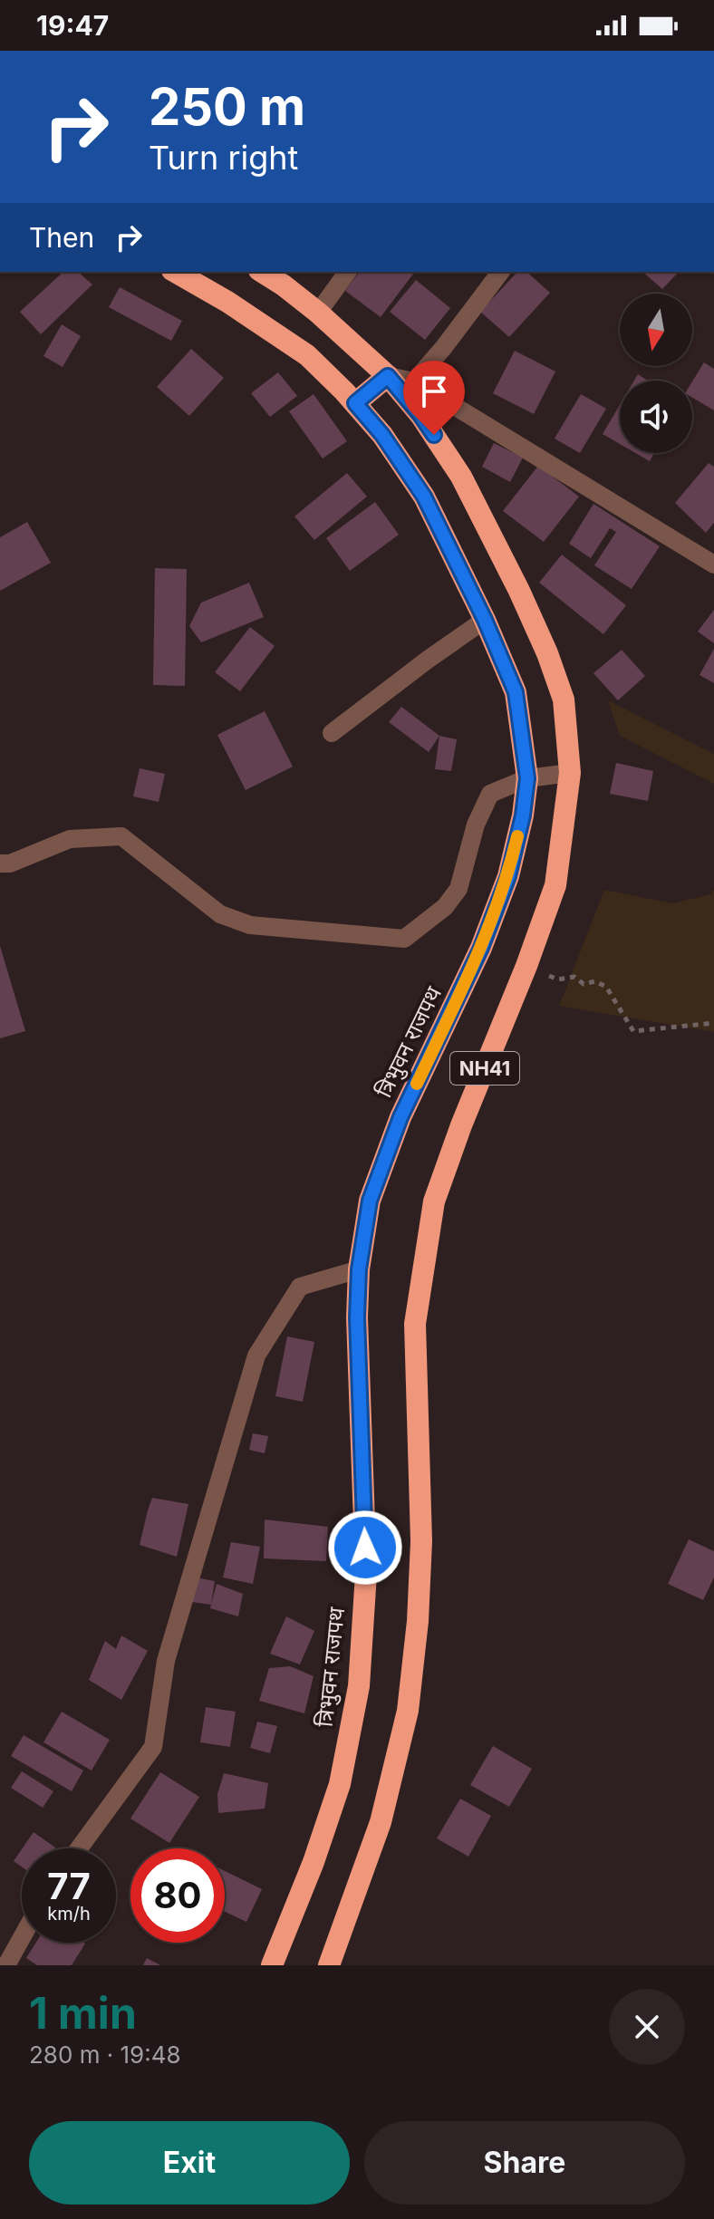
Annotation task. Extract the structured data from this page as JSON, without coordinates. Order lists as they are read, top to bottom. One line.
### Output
{"streets":{"highway":["त्रिभुवन राजपथ","NH41"]},"north":"bottom","page":{"status":"19:47","turn":["250 m","Turn right"],"then":"Then","speed":"77 km/h","limit":"80","heading":["1 min","280 m · 19:48"],"buttons":["Exit","Share"]}}
